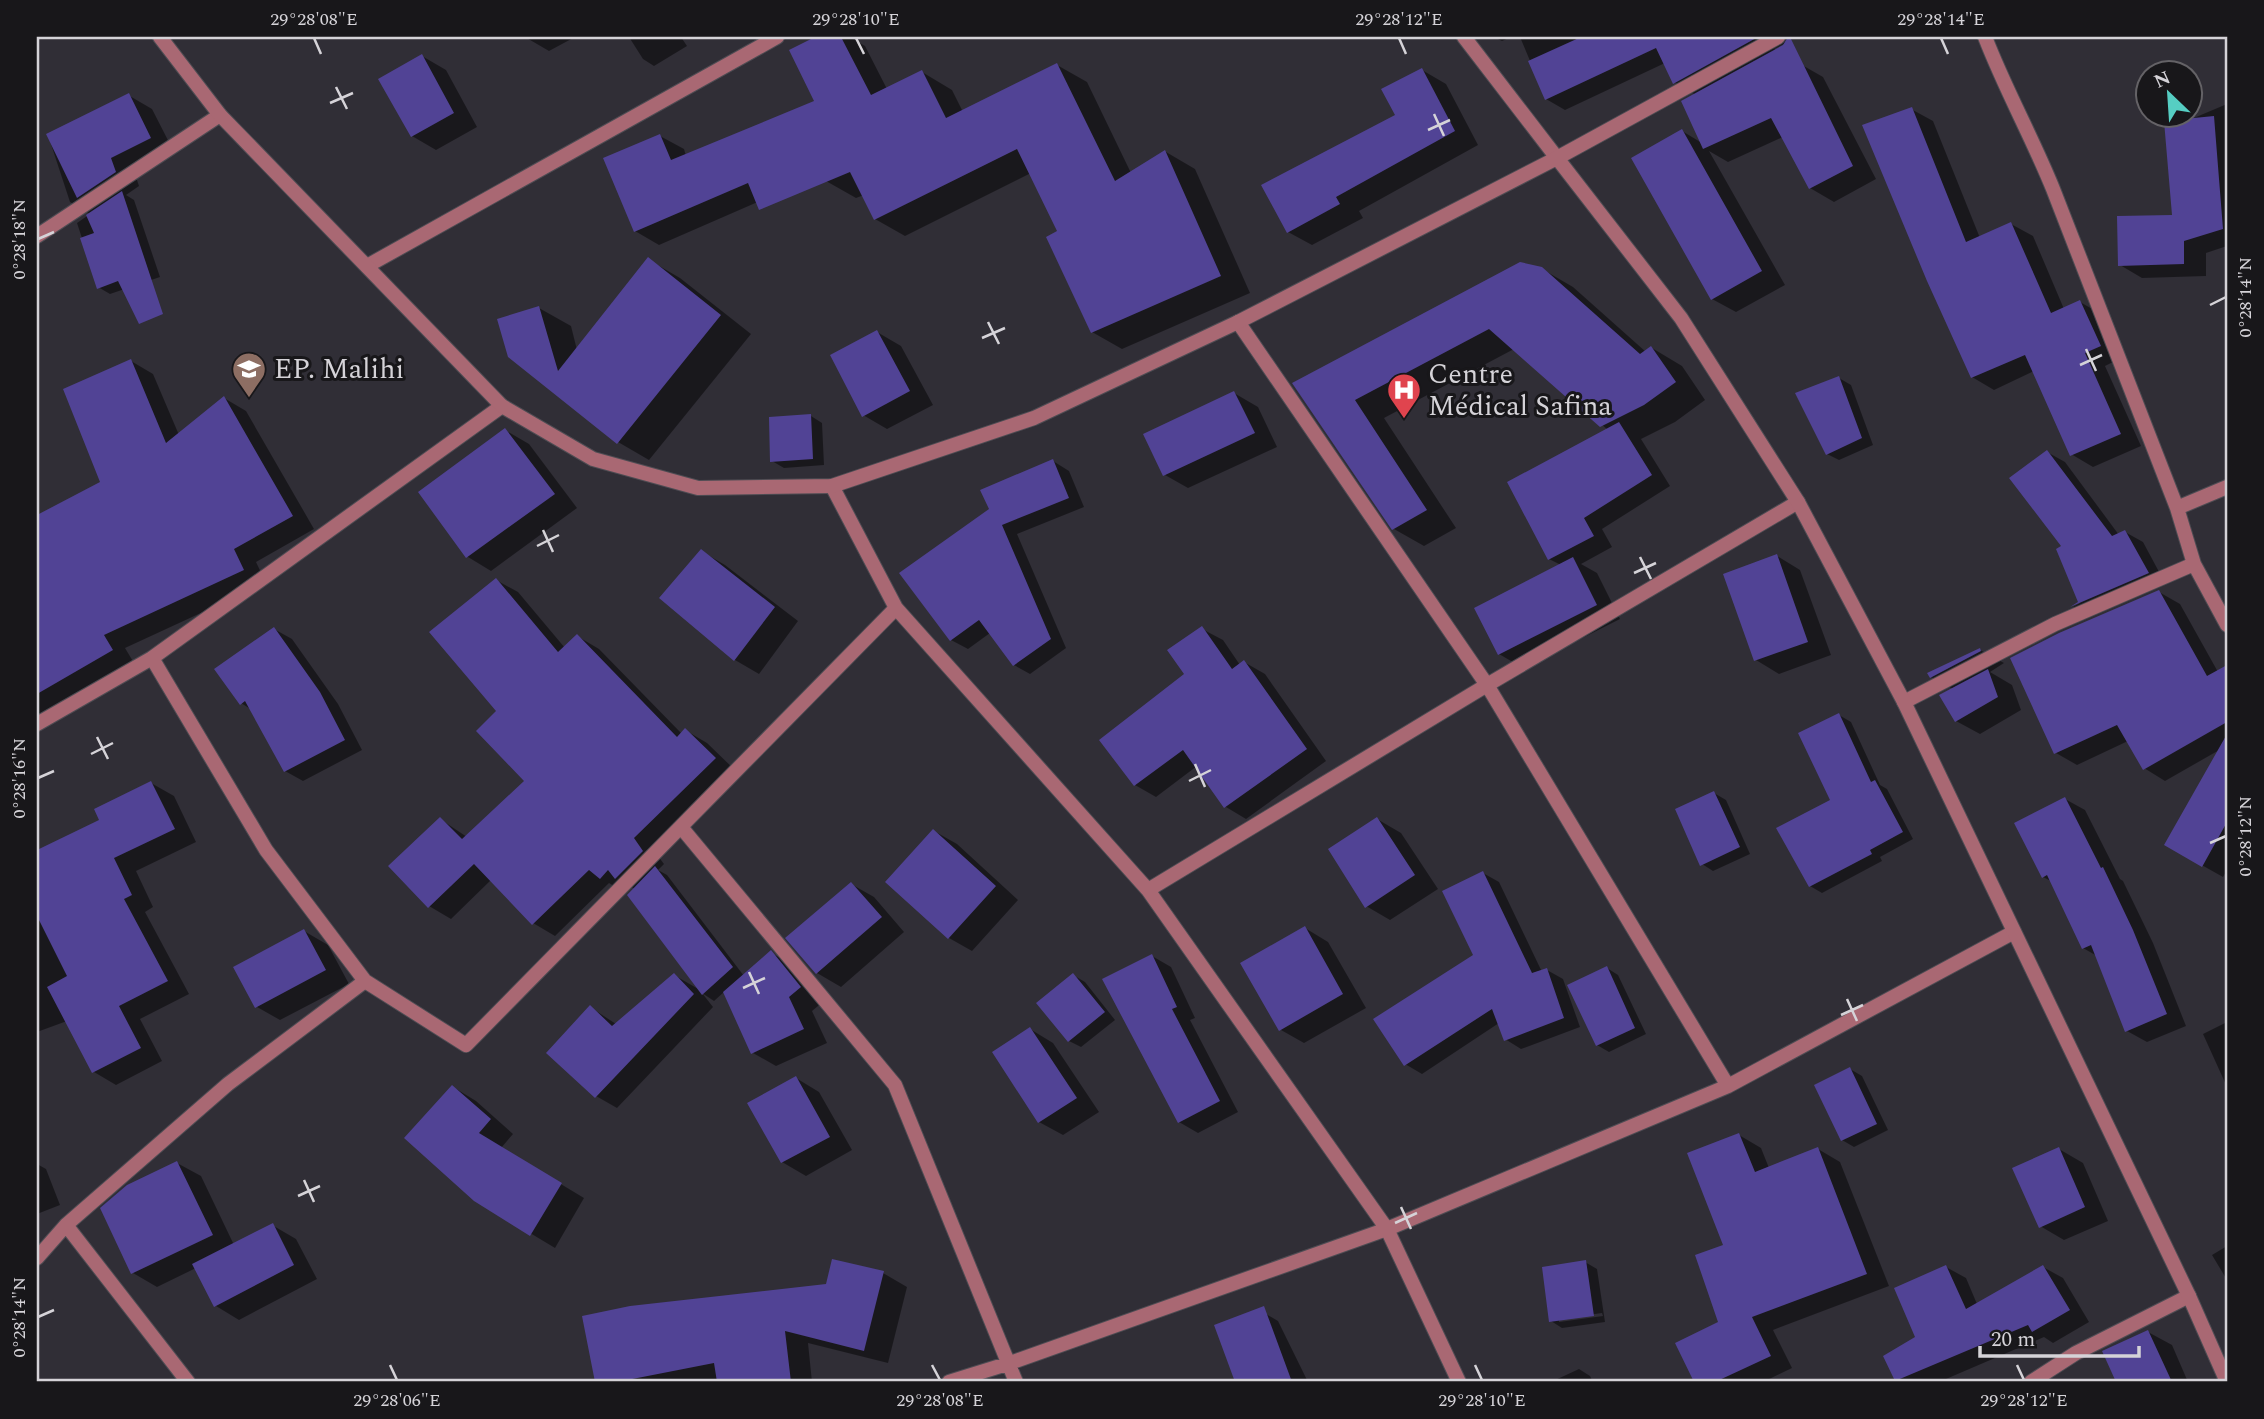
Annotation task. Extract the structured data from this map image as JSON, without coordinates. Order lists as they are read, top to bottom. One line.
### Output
{"places":{"school or university":["EP. Malihi"],"hospital":["Centre Médical Safina"]},"scale_bar":"20 m","north":"top left","coordinates":["29°28'08\"E","29°28'10\"E","29°28'12\"E","29°28'14\"E","0°28'18\"N","0°28'14\"N","0°28'16\"N","0°28'12\"N","29°28'06\"E"]}
